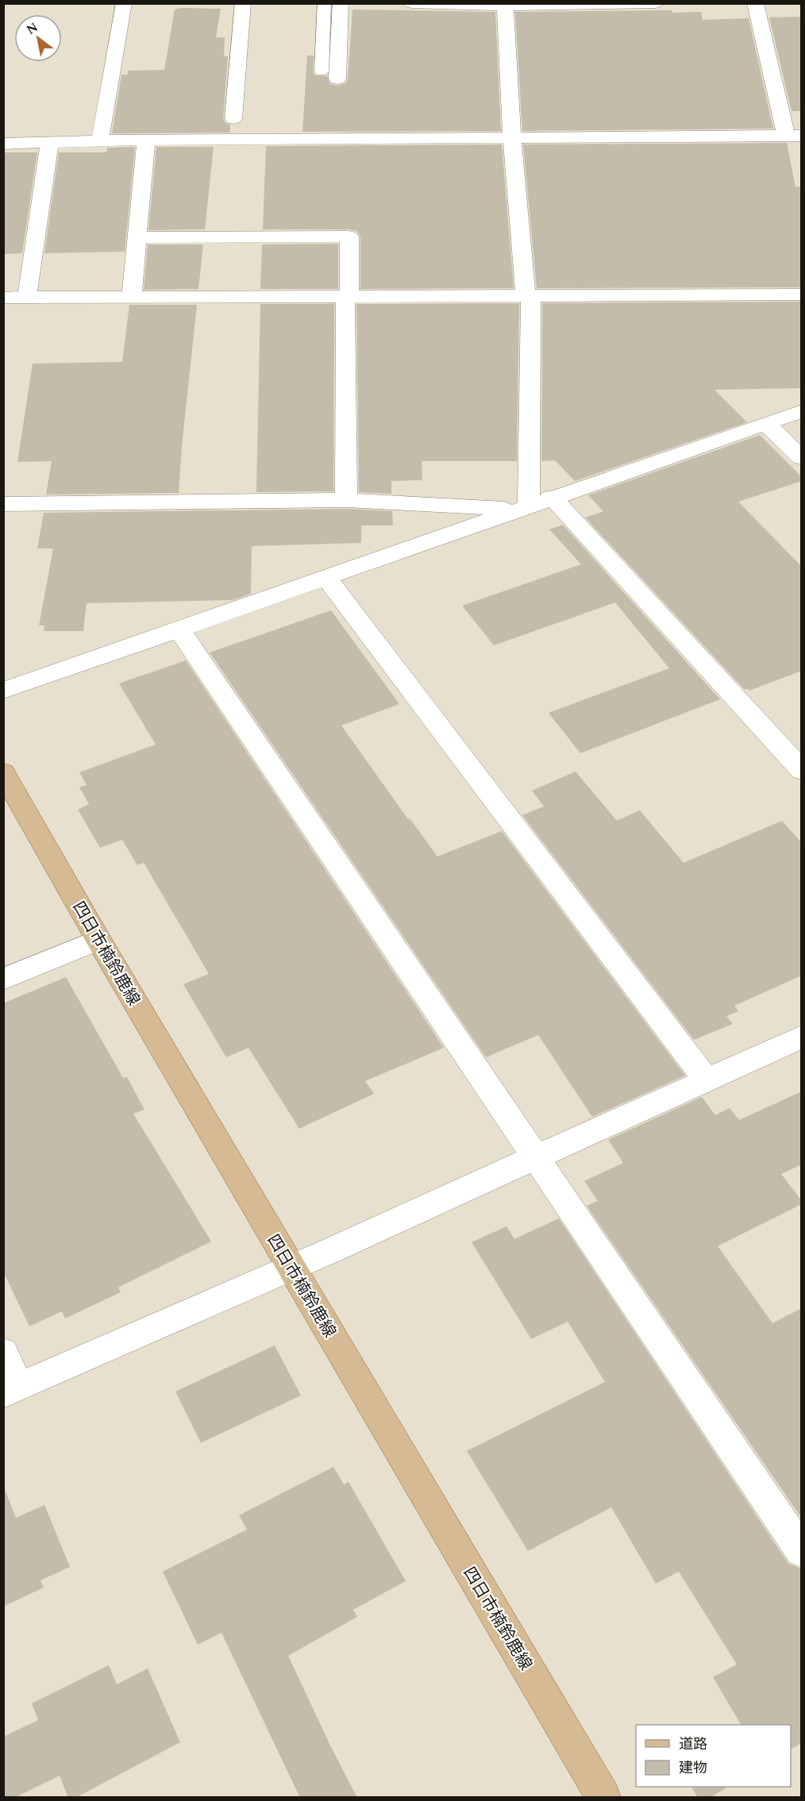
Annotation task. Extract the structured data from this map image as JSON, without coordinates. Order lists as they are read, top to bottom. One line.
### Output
{"streets":{"main road":["四日市楠鈴鹿線"]},"legend":["道路","建物"],"north":"top left"}
